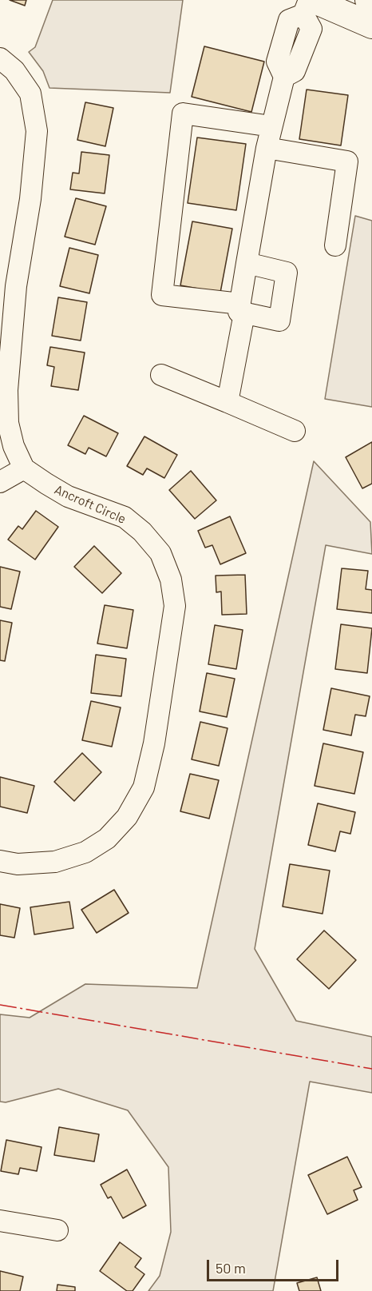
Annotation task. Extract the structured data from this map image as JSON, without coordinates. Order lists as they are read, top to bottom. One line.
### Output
{"streets":{"street":["Ancroft Circle"]},"scale_bar":"50 m"}
